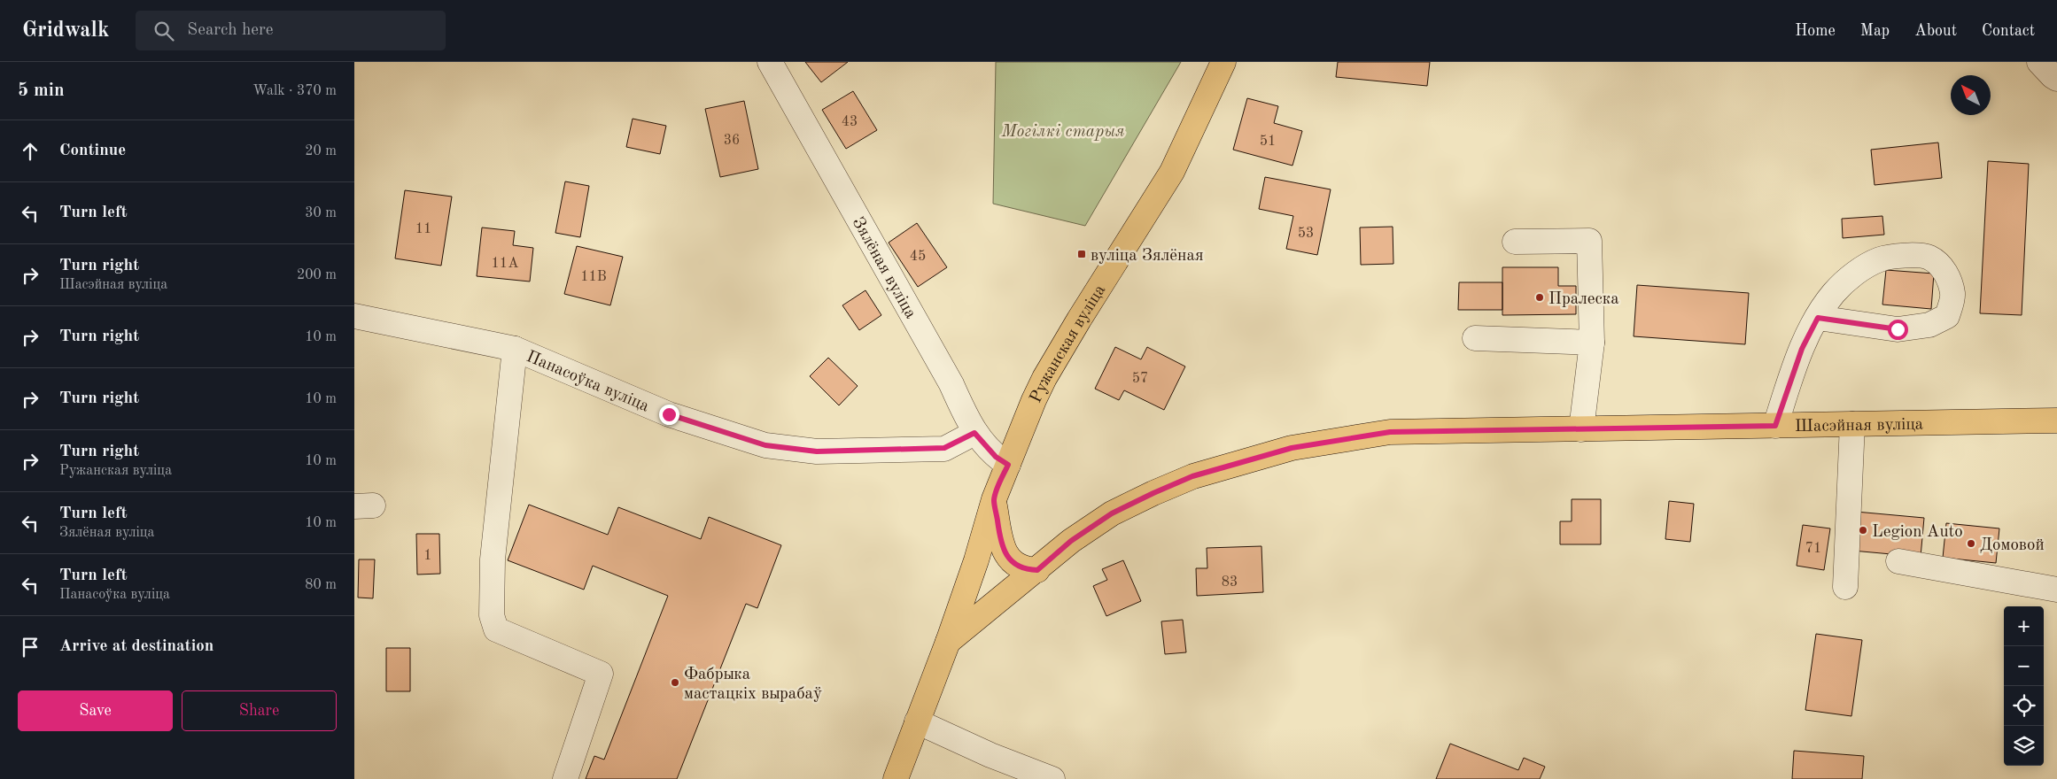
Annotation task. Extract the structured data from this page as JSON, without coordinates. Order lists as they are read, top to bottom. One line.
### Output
{"streets":{"main road":["Ружанская вуліца","Шасэйная вуліца"],"street":["Зялёная вуліца","Панасоўка вуліца"]},"crossings":[["Зялёная вуліца","Ружанская вуліца"],["Зялёная вуліца","Панасоўка вуліца"],["Ружанская вуліца","Шасэйная вуліца"]],"parks":["Могілкі старыя"],"places":{"transit":["вуліца Зялёная"],"other":["Пралеска","Legion Auto","Домовой","Фабрыка мастацкіх вырабаў"]},"house_numbers":["43","36","51","11","53","45","11А","11В","57","71","1","83"],"north":"top left","page":{"header":"Gridwalk","search":"Search here","nav":["Home","Map","About","Contact"],"heading":["5 min","Walk · 370 m"],"list":[["Continue","20 m"],["Turn left","30 m"],["Turn right","Шасэйная вуліца","200 m"],["Turn right","10 m"],["Turn right","10 m"],["Turn right","Ружанская вуліца","10 m"],["Turn left","Зялёная вуліца","10 m"],["Turn left","Панасоўка вуліца","80 m"],"Arrive at destination"],"map_buttons":["+","−"],"buttons":["Save","Share"]}}
